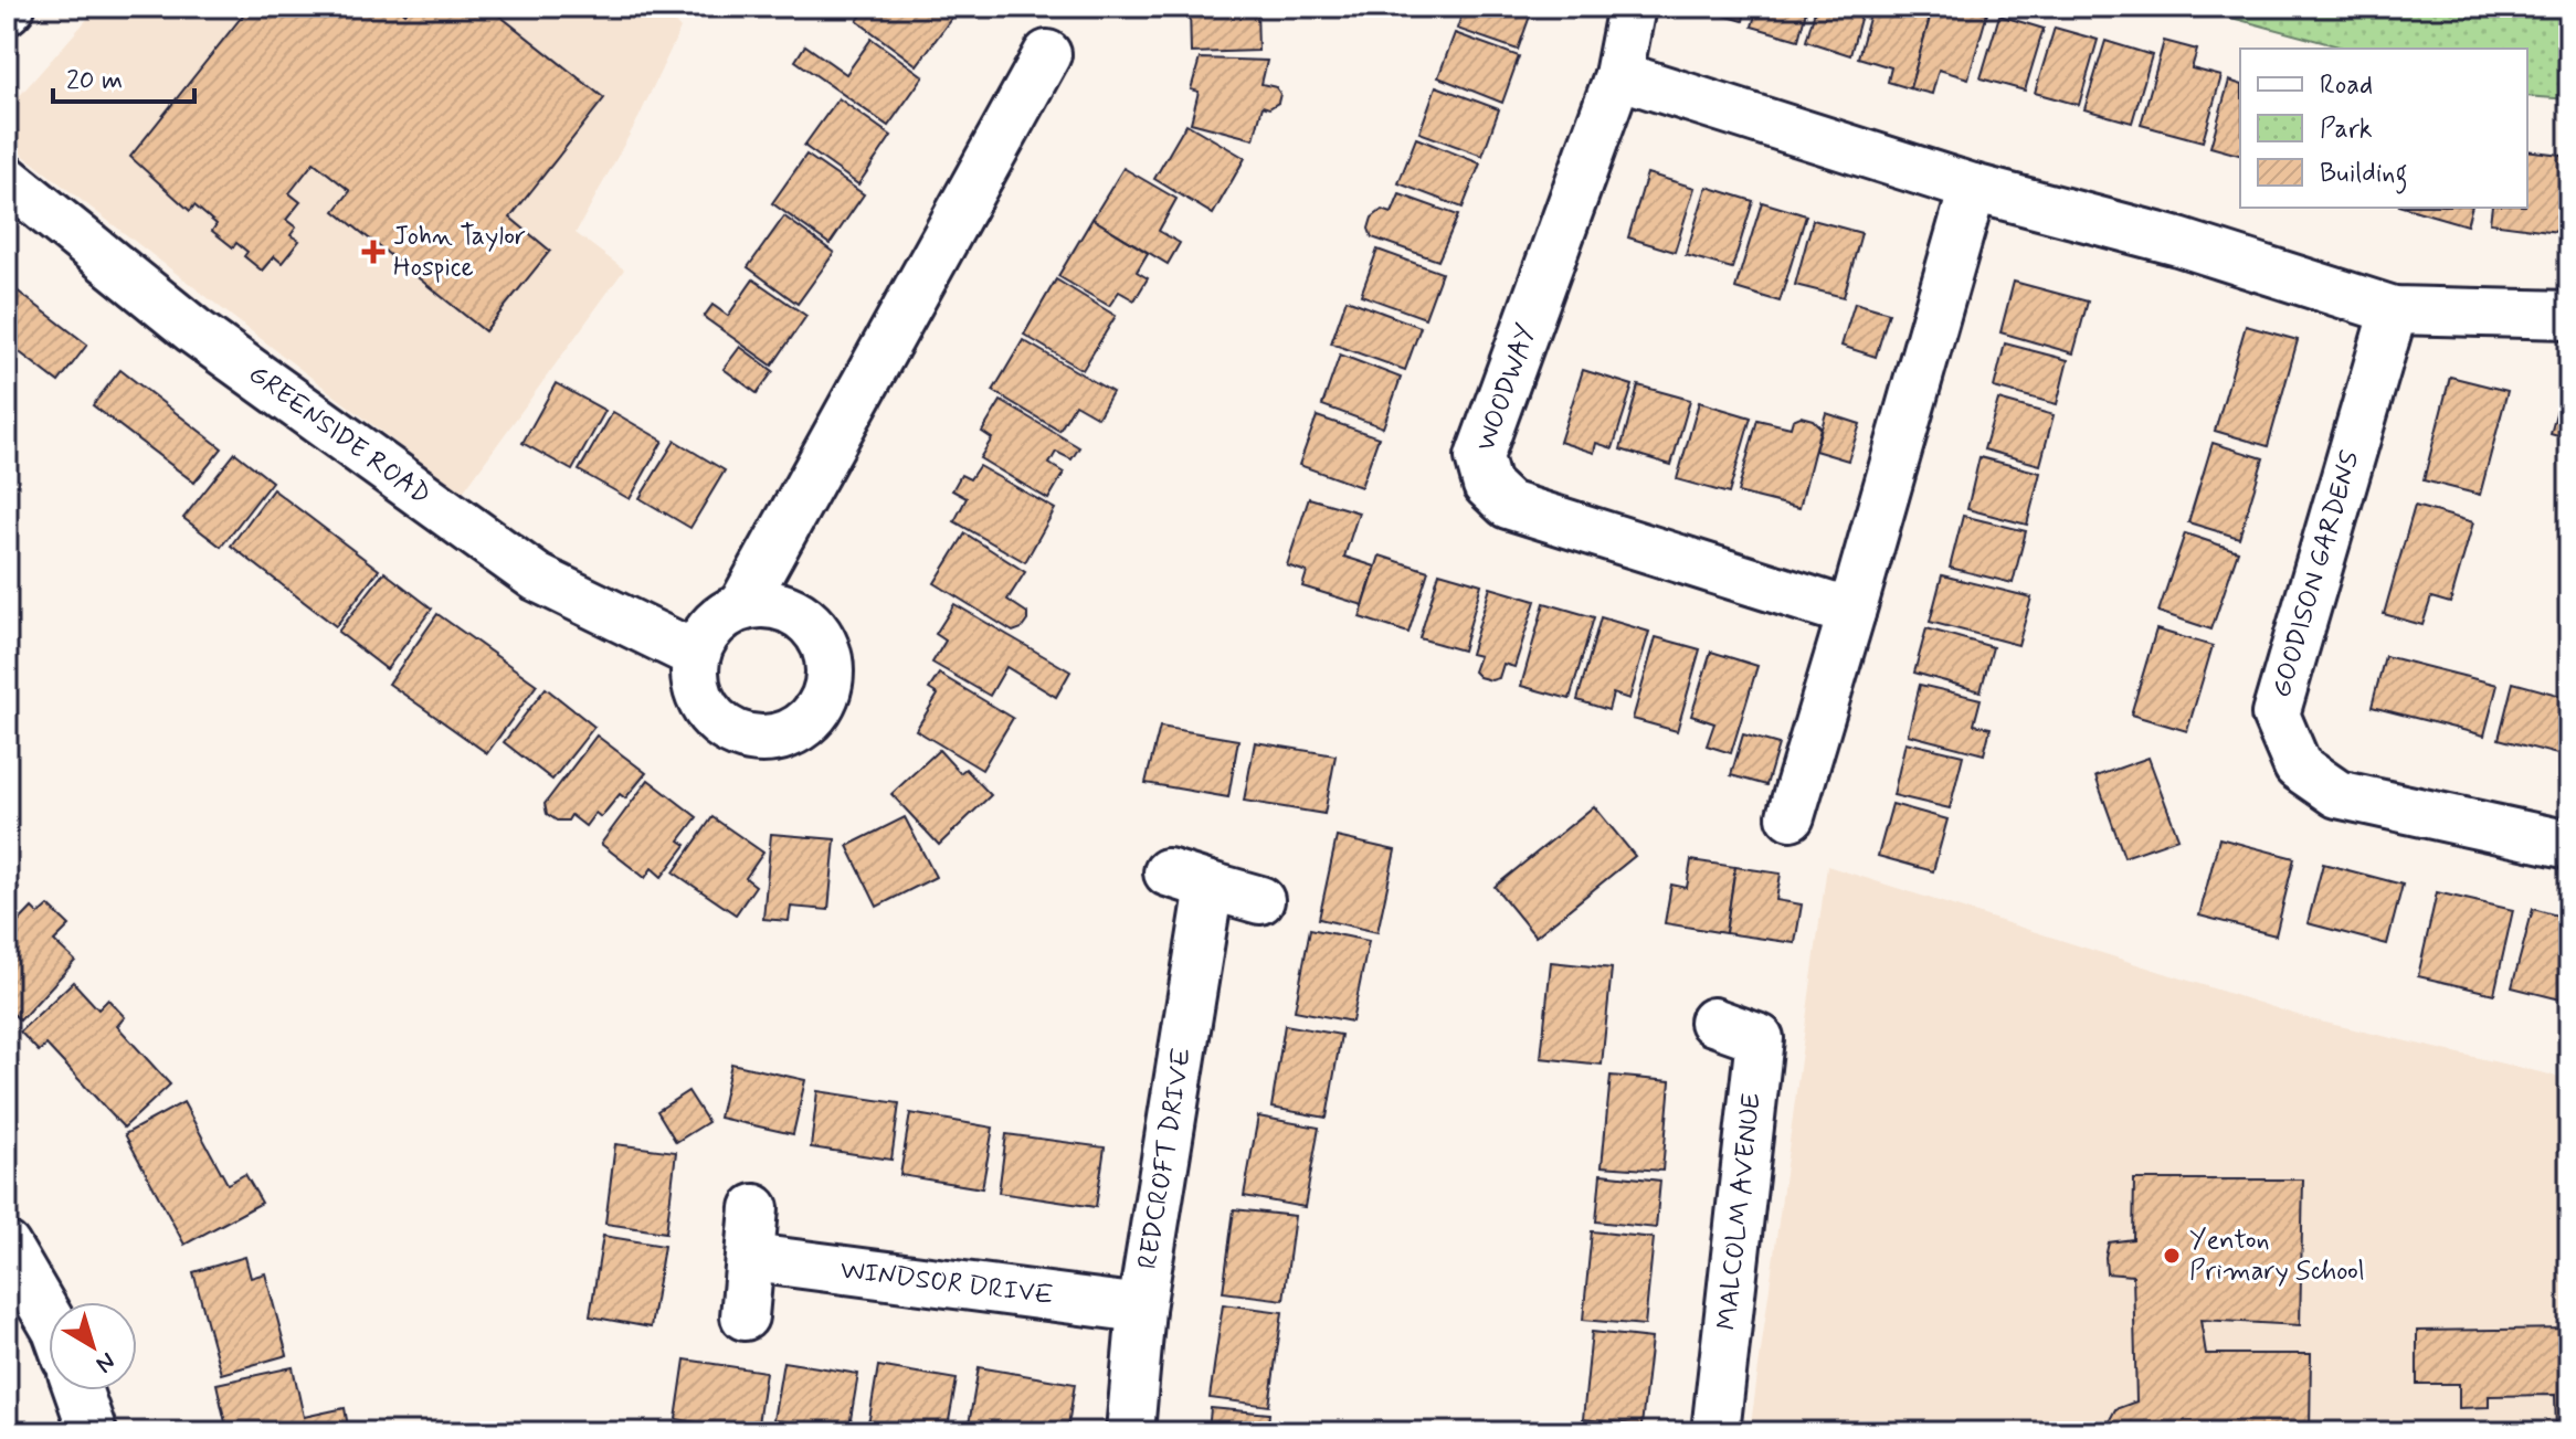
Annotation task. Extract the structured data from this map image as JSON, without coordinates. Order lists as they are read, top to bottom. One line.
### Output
{"streets":{"street":["WOODWAY","GREENSIDE ROAD","GOODISON GARDENS","REDCROFT DRIVE","MALCOLM AVENUE","WINDSOR DRIVE"]},"crossings":[["REDCROFT DRIVE","WINDSOR DRIVE"]],"places":{"health":["John Taylor Hospice"],"other":["Yenton Primary School"]},"legend":["Road","Park","Building"],"scale_bar":"20 m","north":"bottom right"}
